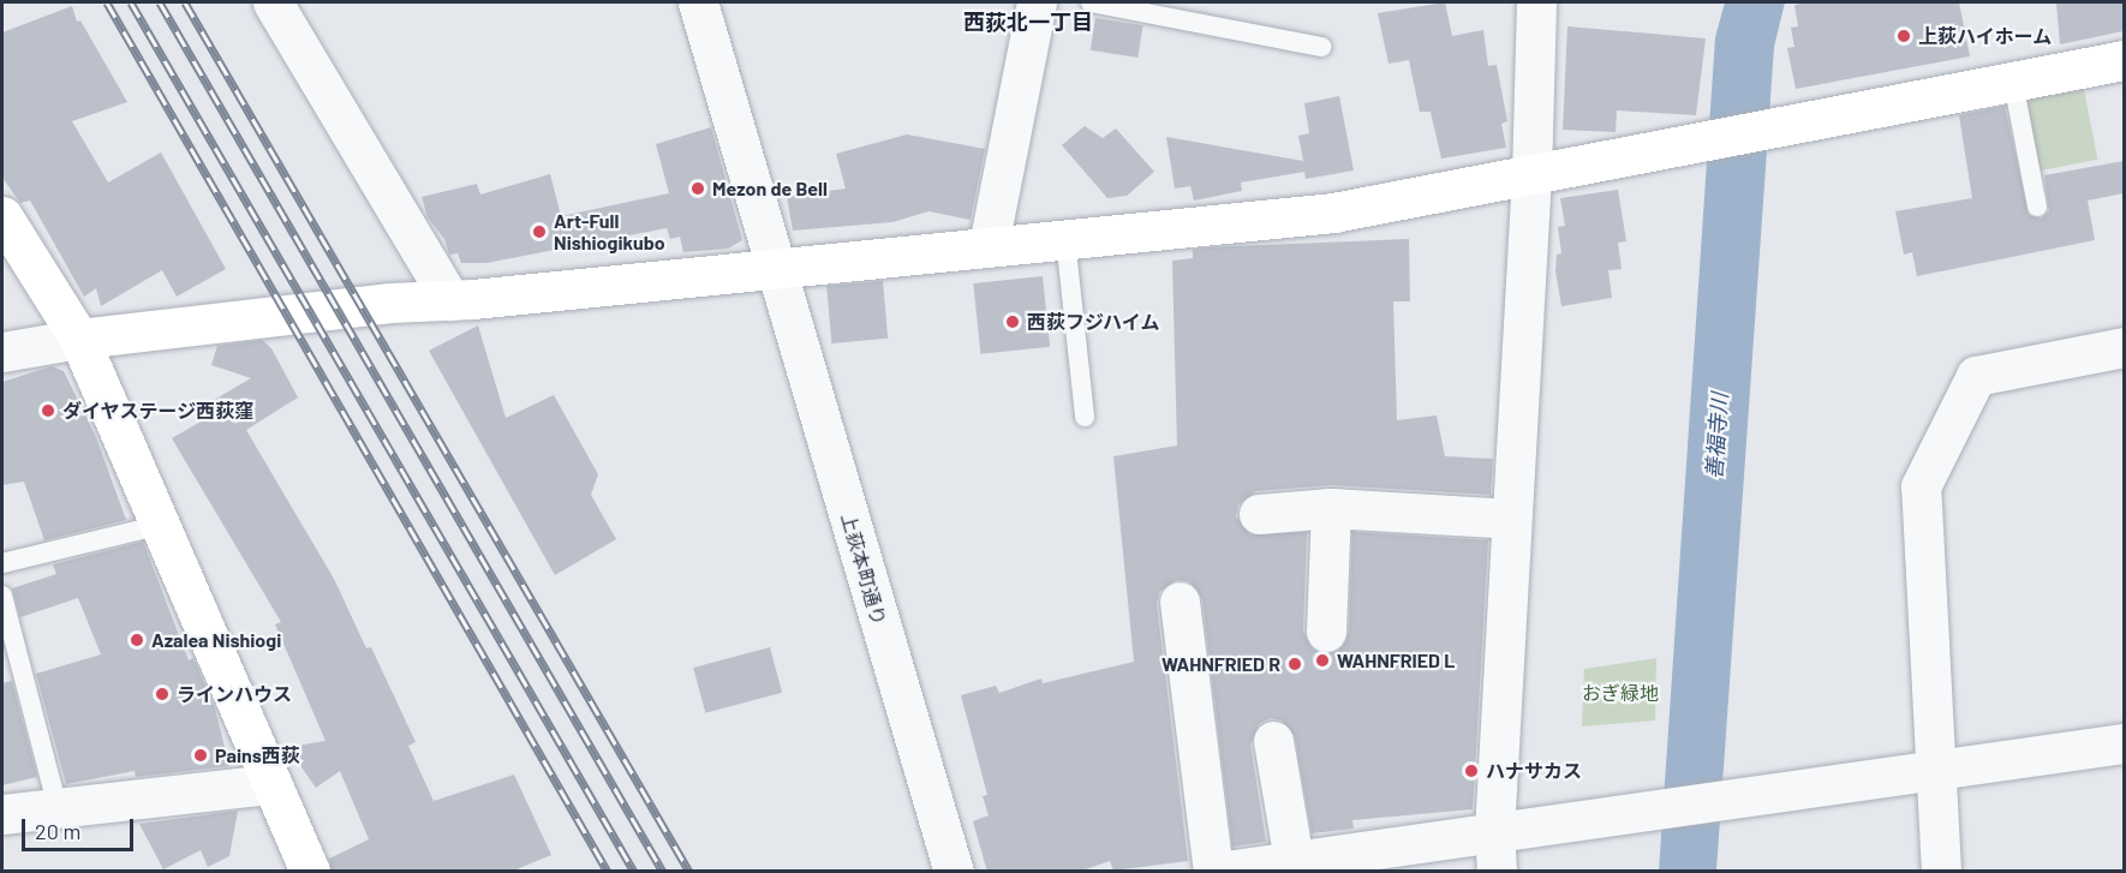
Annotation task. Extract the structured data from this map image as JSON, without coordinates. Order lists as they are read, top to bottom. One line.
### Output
{"streets":{"street":["上荻本町通り"]},"districts":["西荻北一丁目"],"water":["善福寺川"],"parks":["おぎ緑地"],"places":["上荻ハイホーム","Mezon de Bell","Art-Full Nishiogikubo","西荻フジハイム","ダイヤステージ西荻窪","Azalea Nishiogi","WAHNFRIED L","WAHNFRIED R","ラインハウス","Pains西荻","ハナサカス"],"scale_bar":"20 m"}
